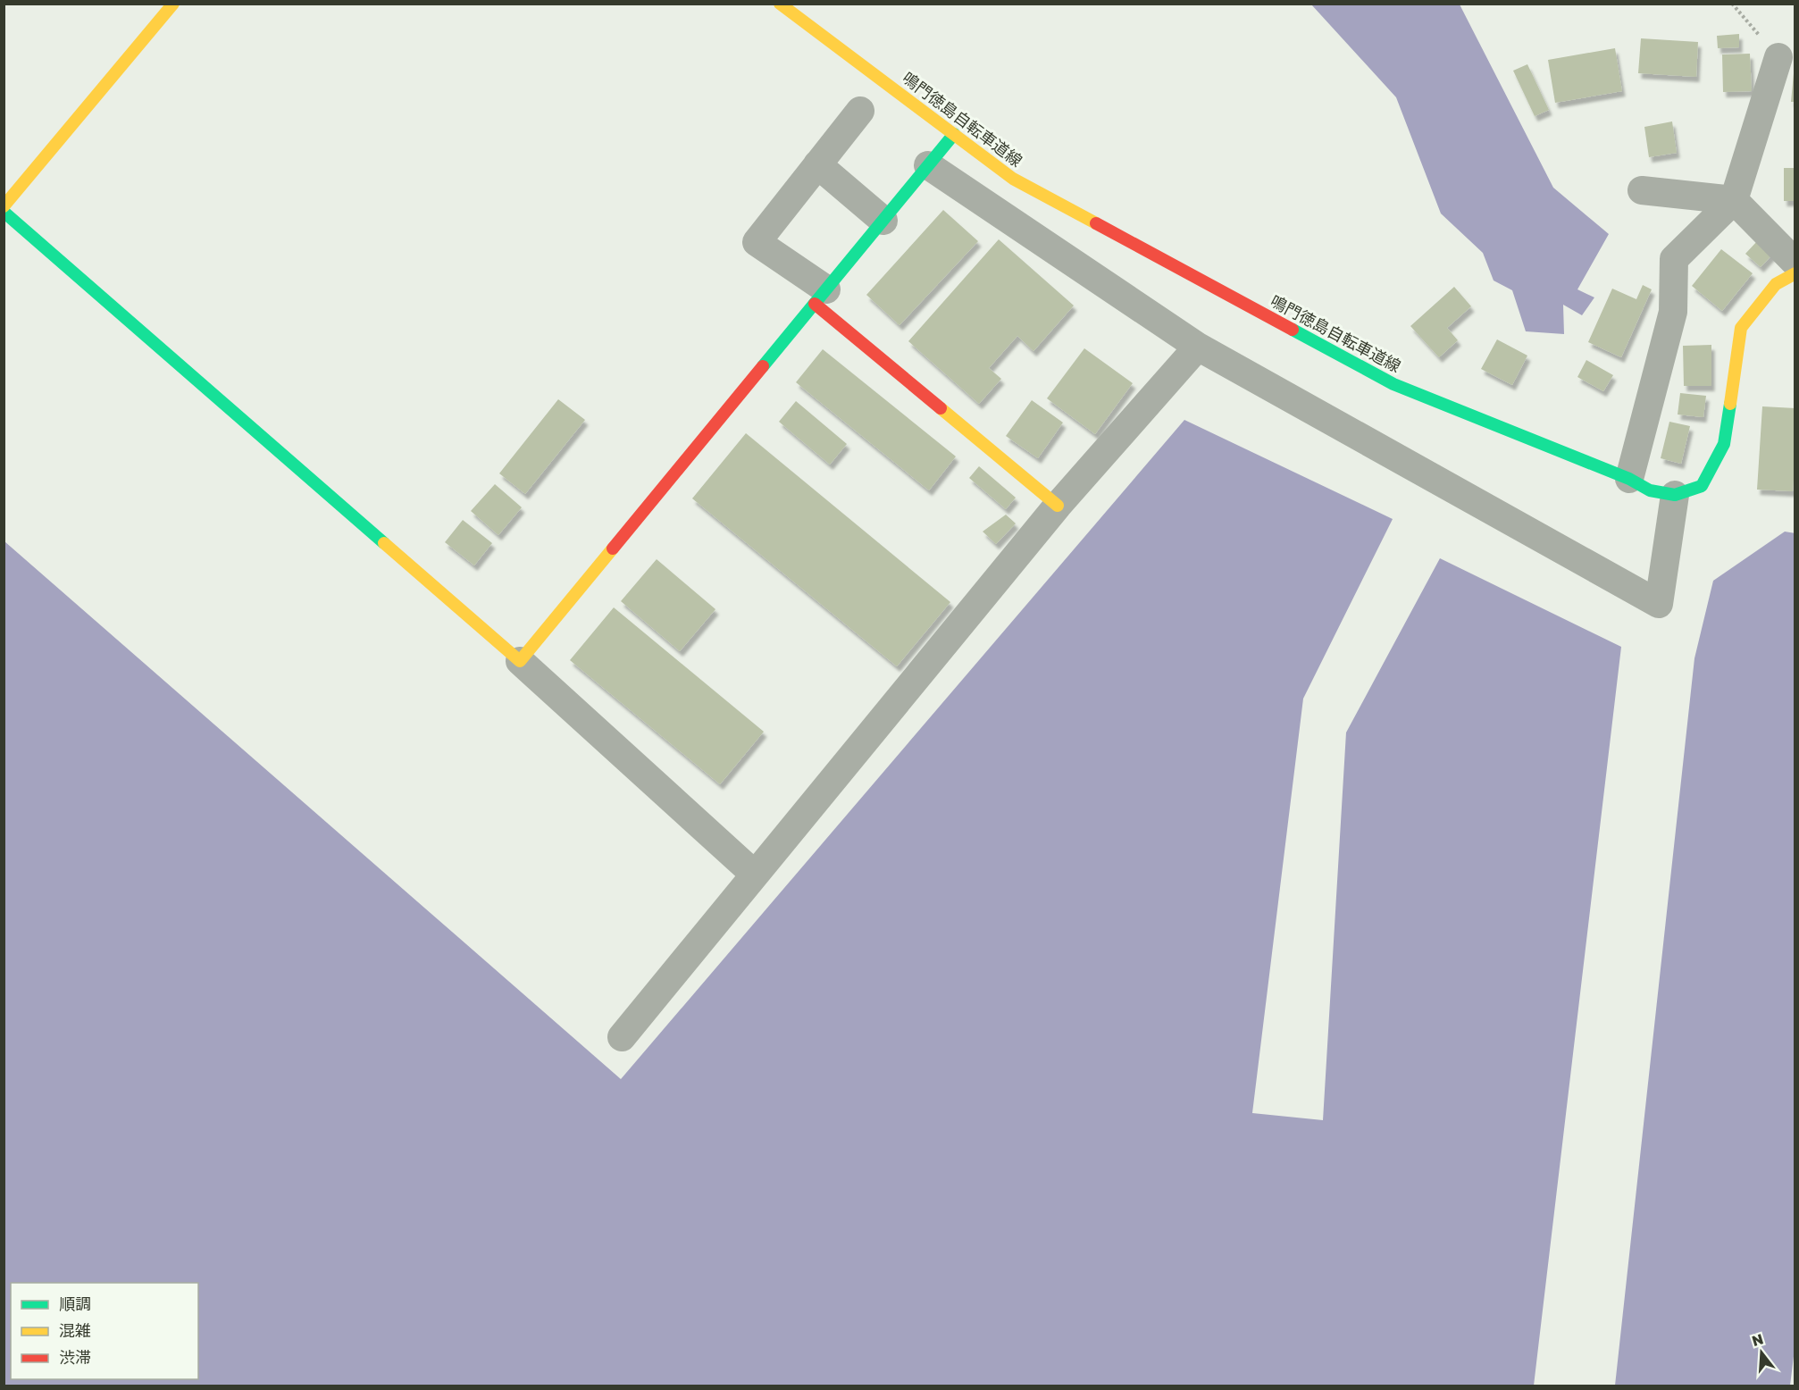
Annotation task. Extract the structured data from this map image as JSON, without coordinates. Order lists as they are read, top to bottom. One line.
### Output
{"streets":{"street":["鳴門徳島自転車道線"]},"legend":["順調","混雑","渋滞"],"north":"top"}
